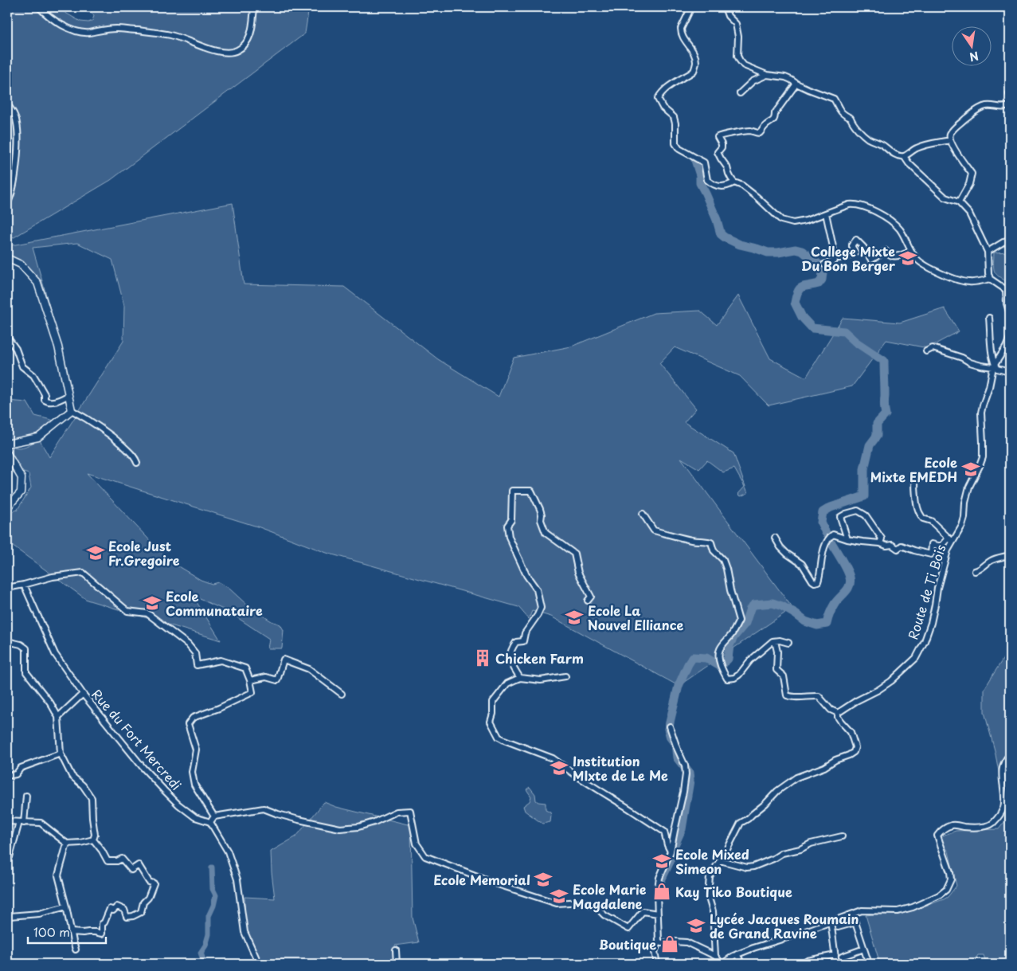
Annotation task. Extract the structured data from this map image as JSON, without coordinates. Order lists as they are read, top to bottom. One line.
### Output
{"streets":{"street":["Route de Ti Bois","Rue du Fort Mercredi"]},"places":{"school or university":["College Mixte Du Bon Berger","Ecole Mixte EMEDH","Ecole Just Fr.Gregoire","Ecole Communataire","Ecole La Nouvel Elliance","Institution MIxte de Le Me","Ecole Mixed Simeon","Ecole Memorial","Ecole Marie Magdalene","Lycée Jacques Roumain de Grand Ravine"],"building":["Chicken Farm"],"shop":["Kay Tiko Boutique","Boutique"]},"scale_bar":"100 m","north":"bottom"}
